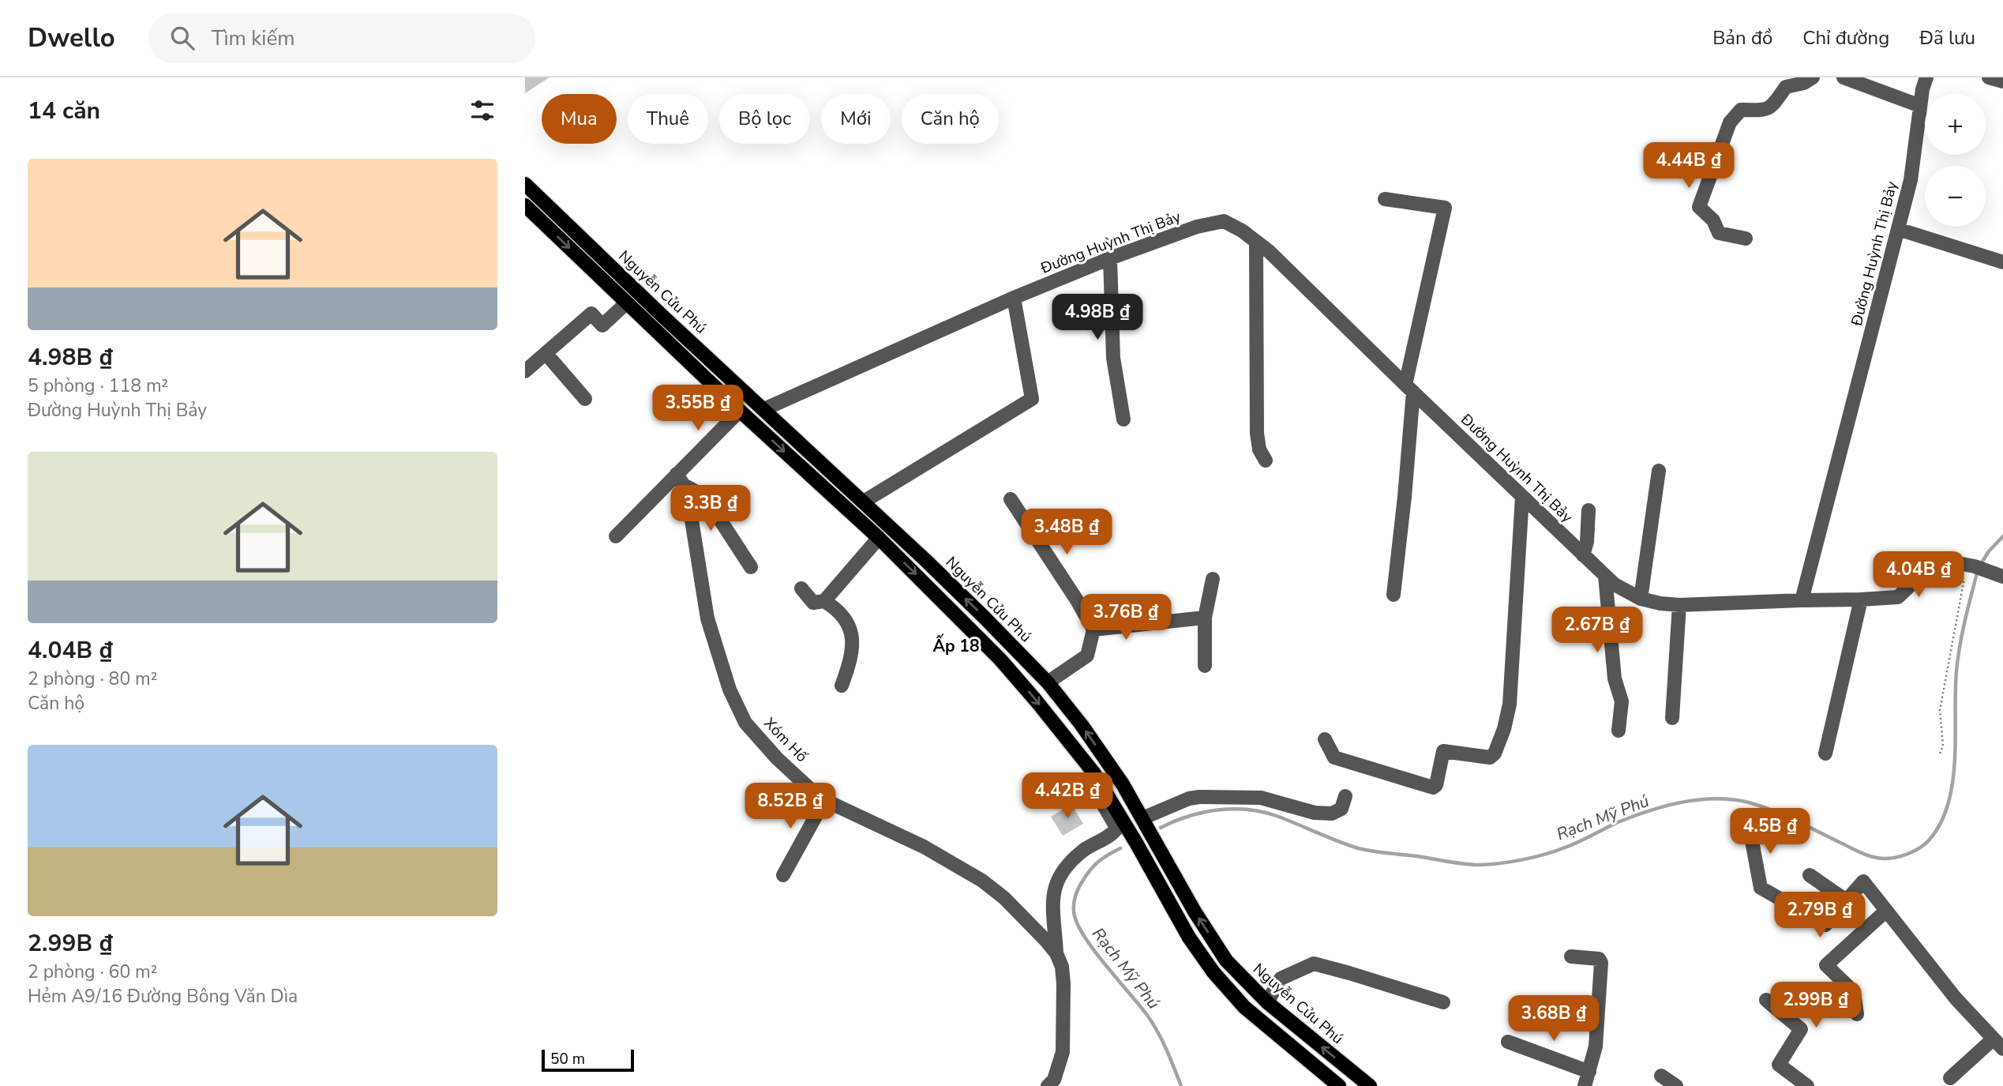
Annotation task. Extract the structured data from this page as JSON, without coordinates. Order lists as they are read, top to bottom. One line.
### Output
{"streets":{"main road":["Nguyễn Cửu Phú"],"street":["Đường Huỳnh Thị Bảy","Xóm Hố"]},"crossings":[["Đường Huỳnh Thị Bảy","Nguyễn Cửu Phú"]],"districts":["Ấp 18"],"water":["Rạch Mỹ Phú"],"scale_bar":"50 m","page":{"header":"Dwello","search":"Tìm kiếm","nav":["Bản đồ","Chỉ đường","Đã lưu"],"heading":"14 căn","map_buttons":["+","−"],"chip":["Mua","Thuê","Bộ lọc","Mới","Căn hộ"],"price":["4.44B ₫","4.98B ₫","3.55B ₫","3.3B ₫","3.48B ₫","4.04B ₫","3.76B ₫","2.67B ₫","4.42B ₫","8.52B ₫","4.5B ₫","2.79B ₫","2.99B ₫","3.68B ₫"],"list":[{"name":"4.98B ₫","note":"5 phòng · 118 m² · Đường Huỳnh Thị Bảy"},{"name":"4.04B ₫","note":"2 phòng · 80 m² · Căn hộ"},{"name":"2.99B ₫","note":"2 phòng · 60 m² · Hẻm A9/16 Đường Bông Văn Dìa"}],"scale":"50 m"}}
